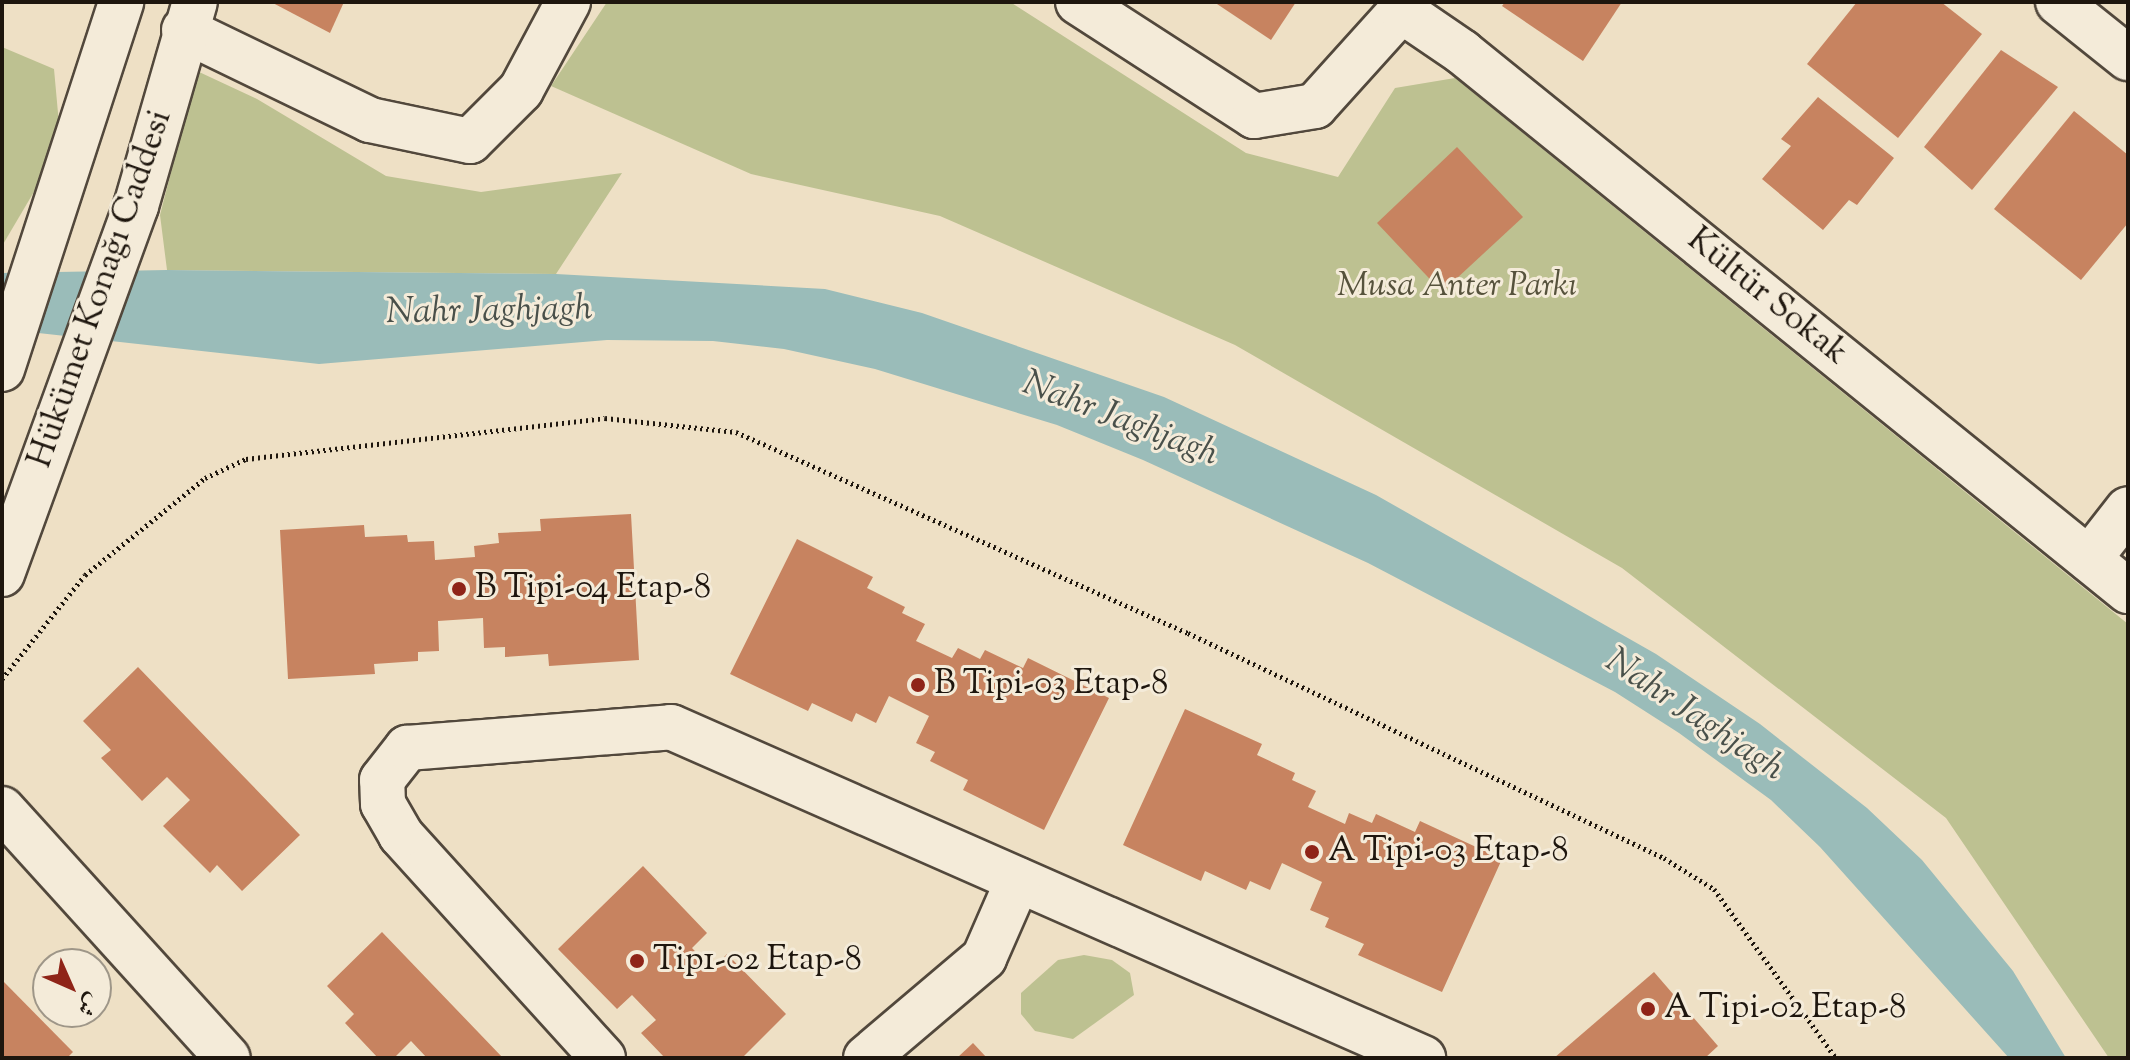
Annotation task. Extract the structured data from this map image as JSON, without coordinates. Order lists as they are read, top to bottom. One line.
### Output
{"streets":{"street":["Hükümet Konağı Caddesi","Kültür Sokak"]},"water":["Nahr Jaghjagh"],"parks":["Musa Anter Parkı"],"places":["B Tipi-04 Etap-8","B Tipi-03 Etap-8","A Tipi-03 Etap-8","Tip1-02 Etap-8","A Tipi-02 Etap-8"],"north":"bottom right"}
